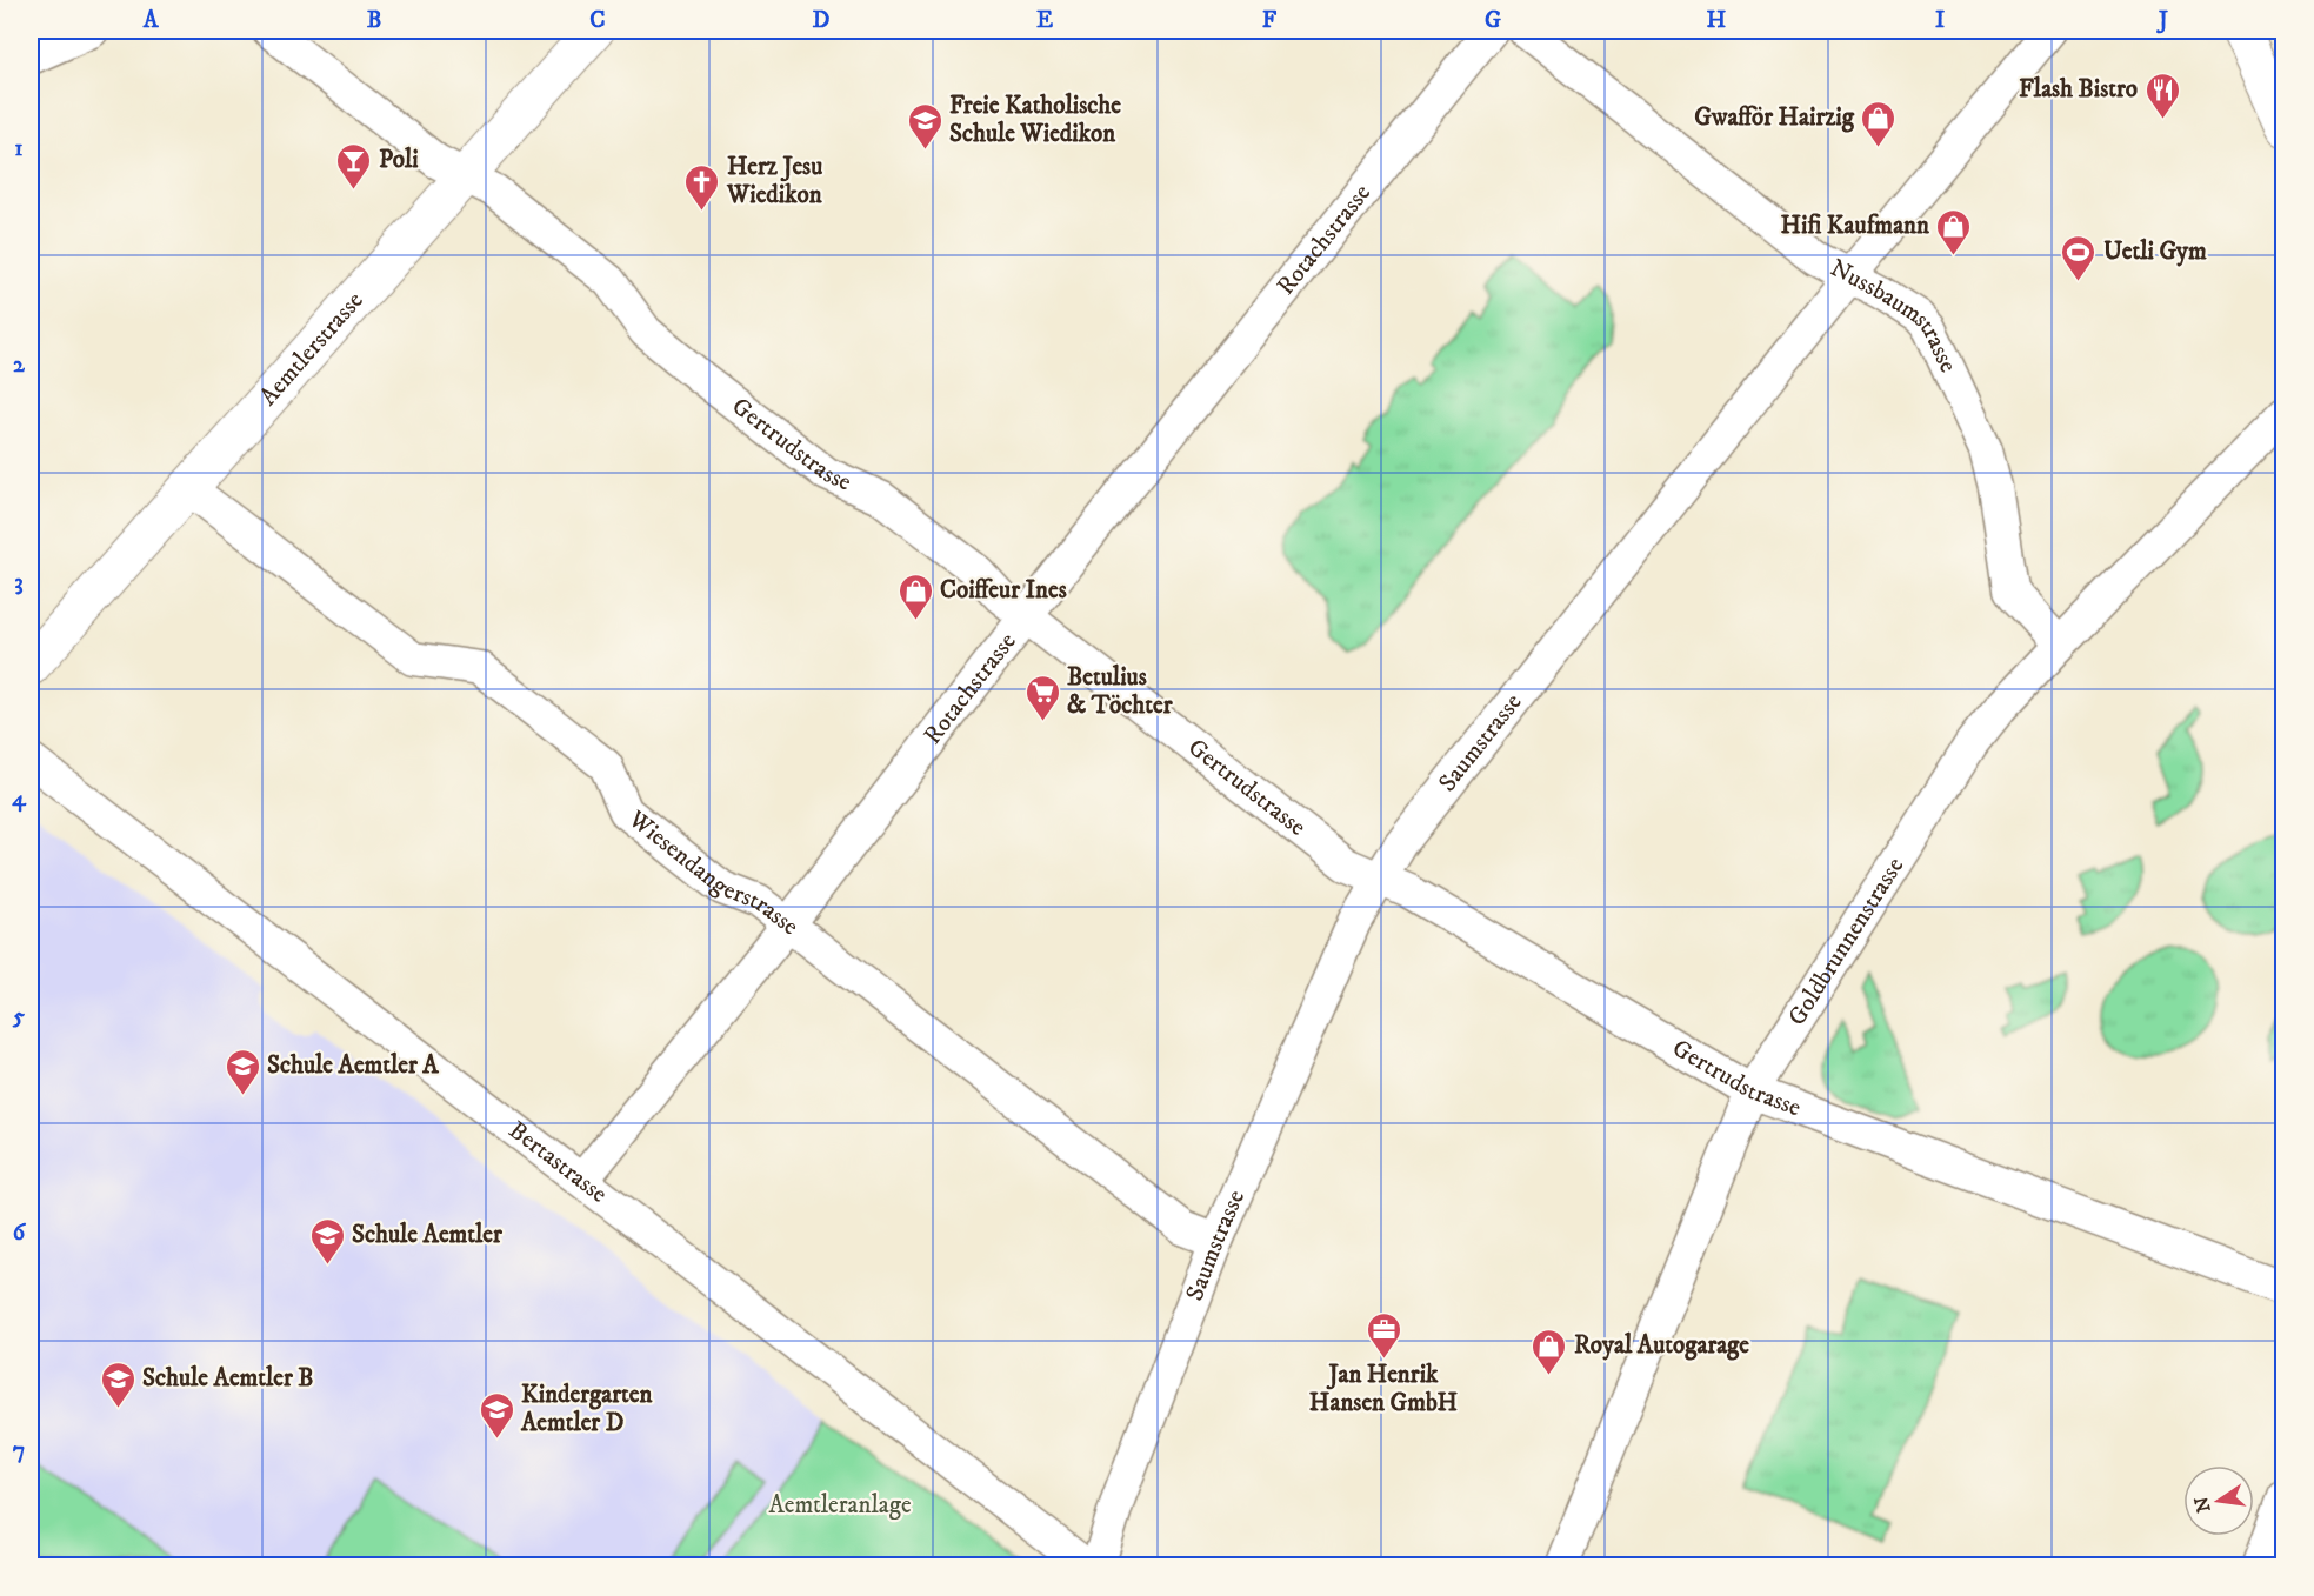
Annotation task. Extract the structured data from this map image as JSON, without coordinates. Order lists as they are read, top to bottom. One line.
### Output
{"streets":{"street":["Rotachstrasse","Nussbaumstrasse","Aemtlerstrasse","Gertrudstrasse","Saumstrasse","Wiesendangerstrasse","Goldbrunnenstrasse","Bertastrasse"]},"crossings":[["Rotachstrasse","Gertrudstrasse"],["Rotachstrasse","Wiesendangerstrasse"],["Rotachstrasse","Bertastrasse"],["Nussbaumstrasse","Saumstrasse"],["Nussbaumstrasse","Goldbrunnenstrasse"],["Aemtlerstrasse","Gertrudstrasse"],["Aemtlerstrasse","Wiesendangerstrasse"],["Gertrudstrasse","Saumstrasse"],["Gertrudstrasse","Goldbrunnenstrasse"],["Saumstrasse","Wiesendangerstrasse"]],"parks":["Aemtleranlage"],"places":{"restaurant":["Flash Bistro"],"shop":["Gwafför Hairzig","Hifi Kaufmann","Coiffeur Ines","Royal Autogarage"],"school or university":["Freie Katholische Schule Wiedikon","Schule Aemtler A","Schule Aemtler","Schule Aemtler B","Kindergarten Aemtler D"],"bar":["Poli"],"church":["Herz Jesu Wiedikon"],"sports":["Uetli Gym"],"supermarket":["Betulius & Töchter"],"office":["Jan Henrik Hansen GmbH"]},"north":"left","grid":{"columns":["A","B","C","D","E","F","G","H","I","J"],"rows":["1","2","3","4","5","6","7"]}}
